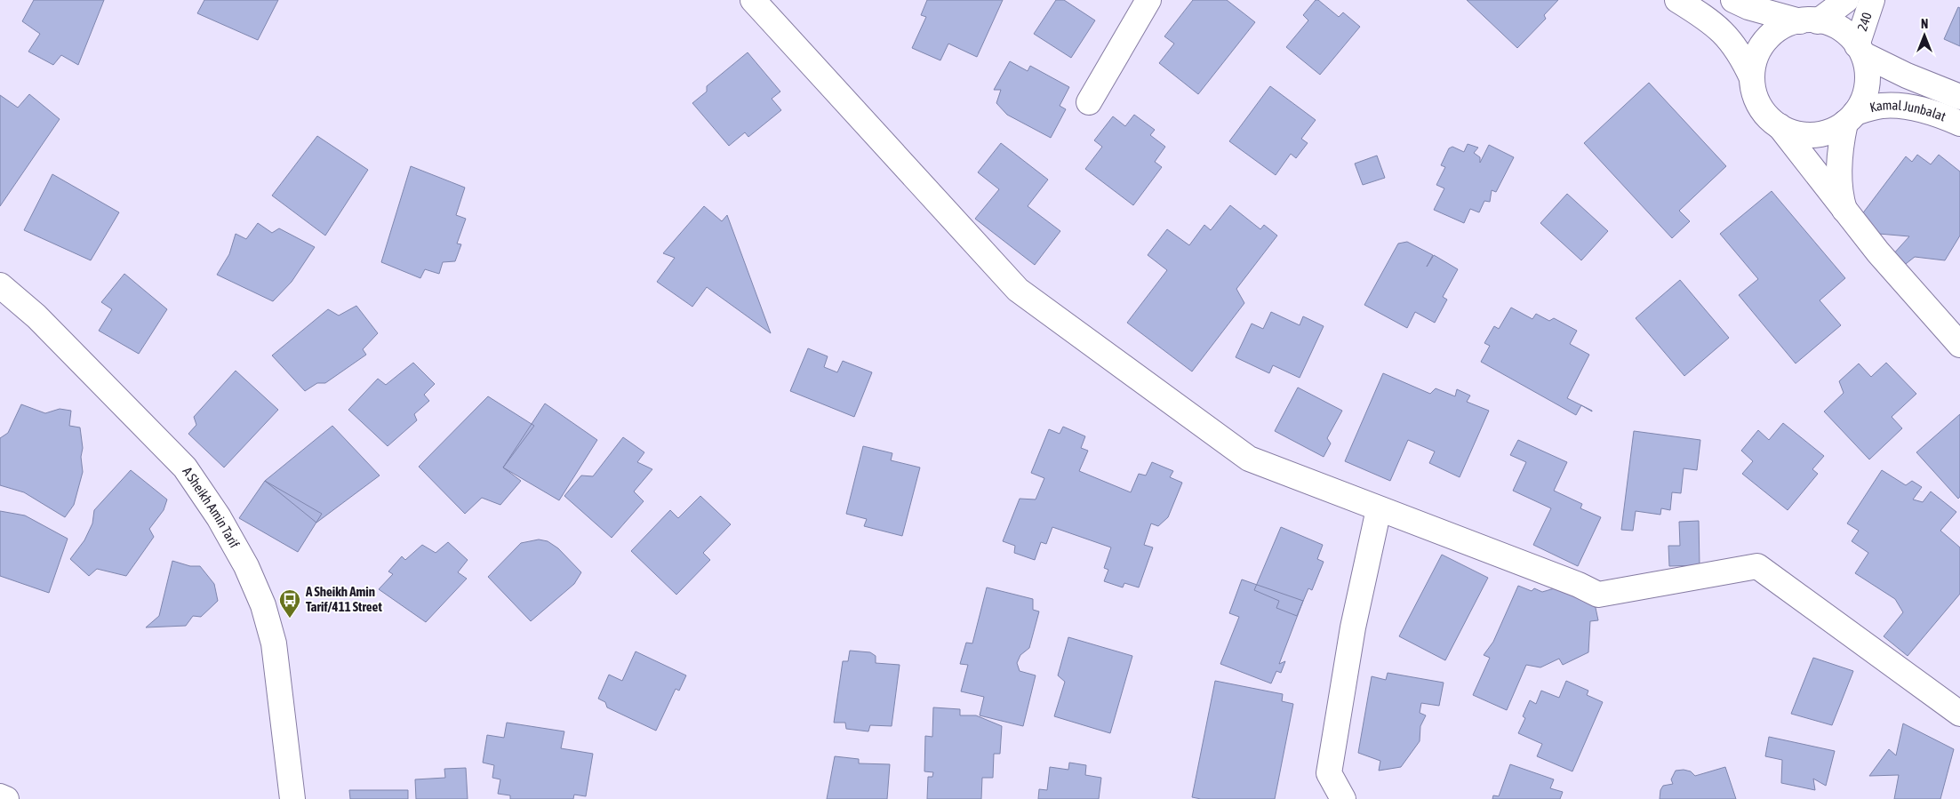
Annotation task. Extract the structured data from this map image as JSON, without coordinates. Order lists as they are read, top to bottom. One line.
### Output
{"streets":{"street":["240","Kamal Junbalat","A Sheikh Amin Tarif"]},"crossings":[["240","Kamal Junbalat"]],"places":{"bus stop":["A Sheikh Amin Tarif/411 Street"]},"north":"top"}
